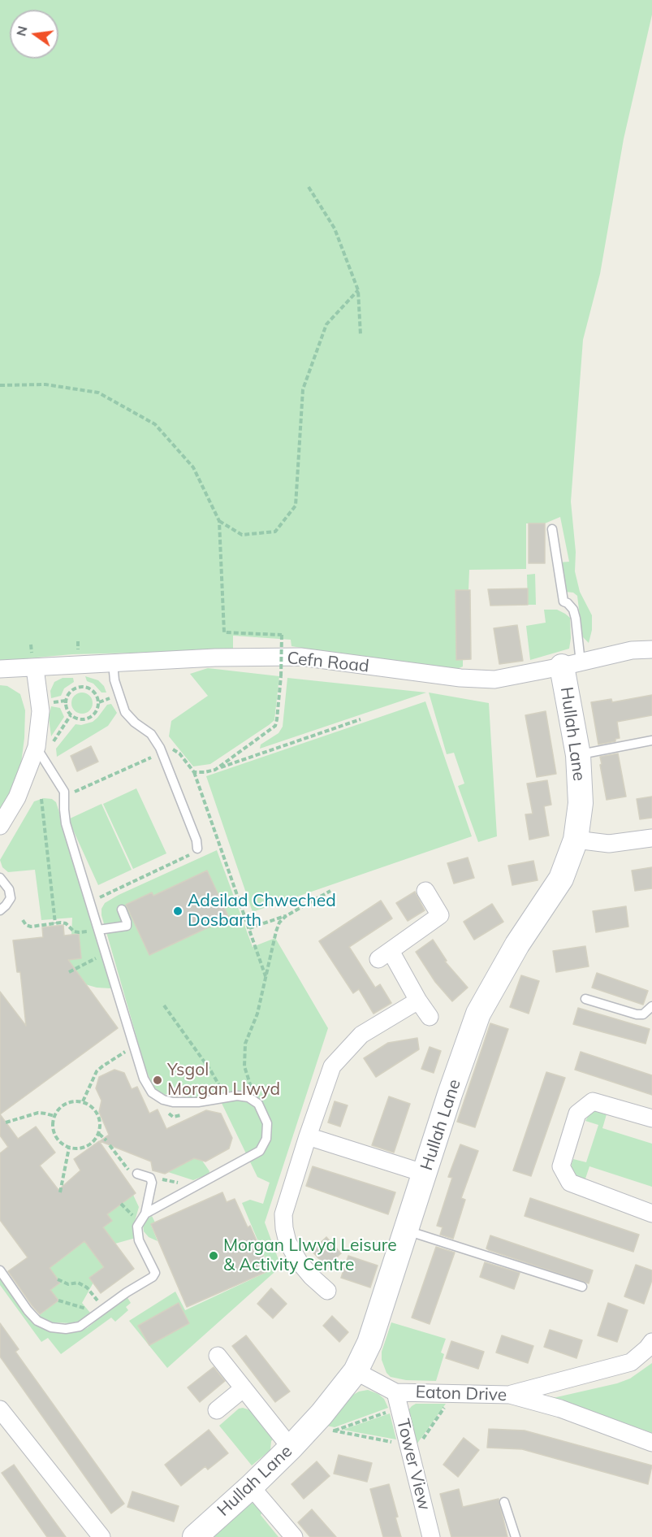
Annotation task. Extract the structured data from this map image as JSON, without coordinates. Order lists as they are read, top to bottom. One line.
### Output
{"streets":{"street":["Cefn Road","Hullah Lane","Eaton Drive","Tower View"]},"crossings":[["Cefn Road","Hullah Lane"],["Hullah Lane","Eaton Drive"],["Eaton Drive","Tower View"]],"places":["Adeilad Chweched Dosbarth","Ysgol Morgan Llwyd","Morgan Llwyd Leisure & Activity Centre"],"north":"left"}
